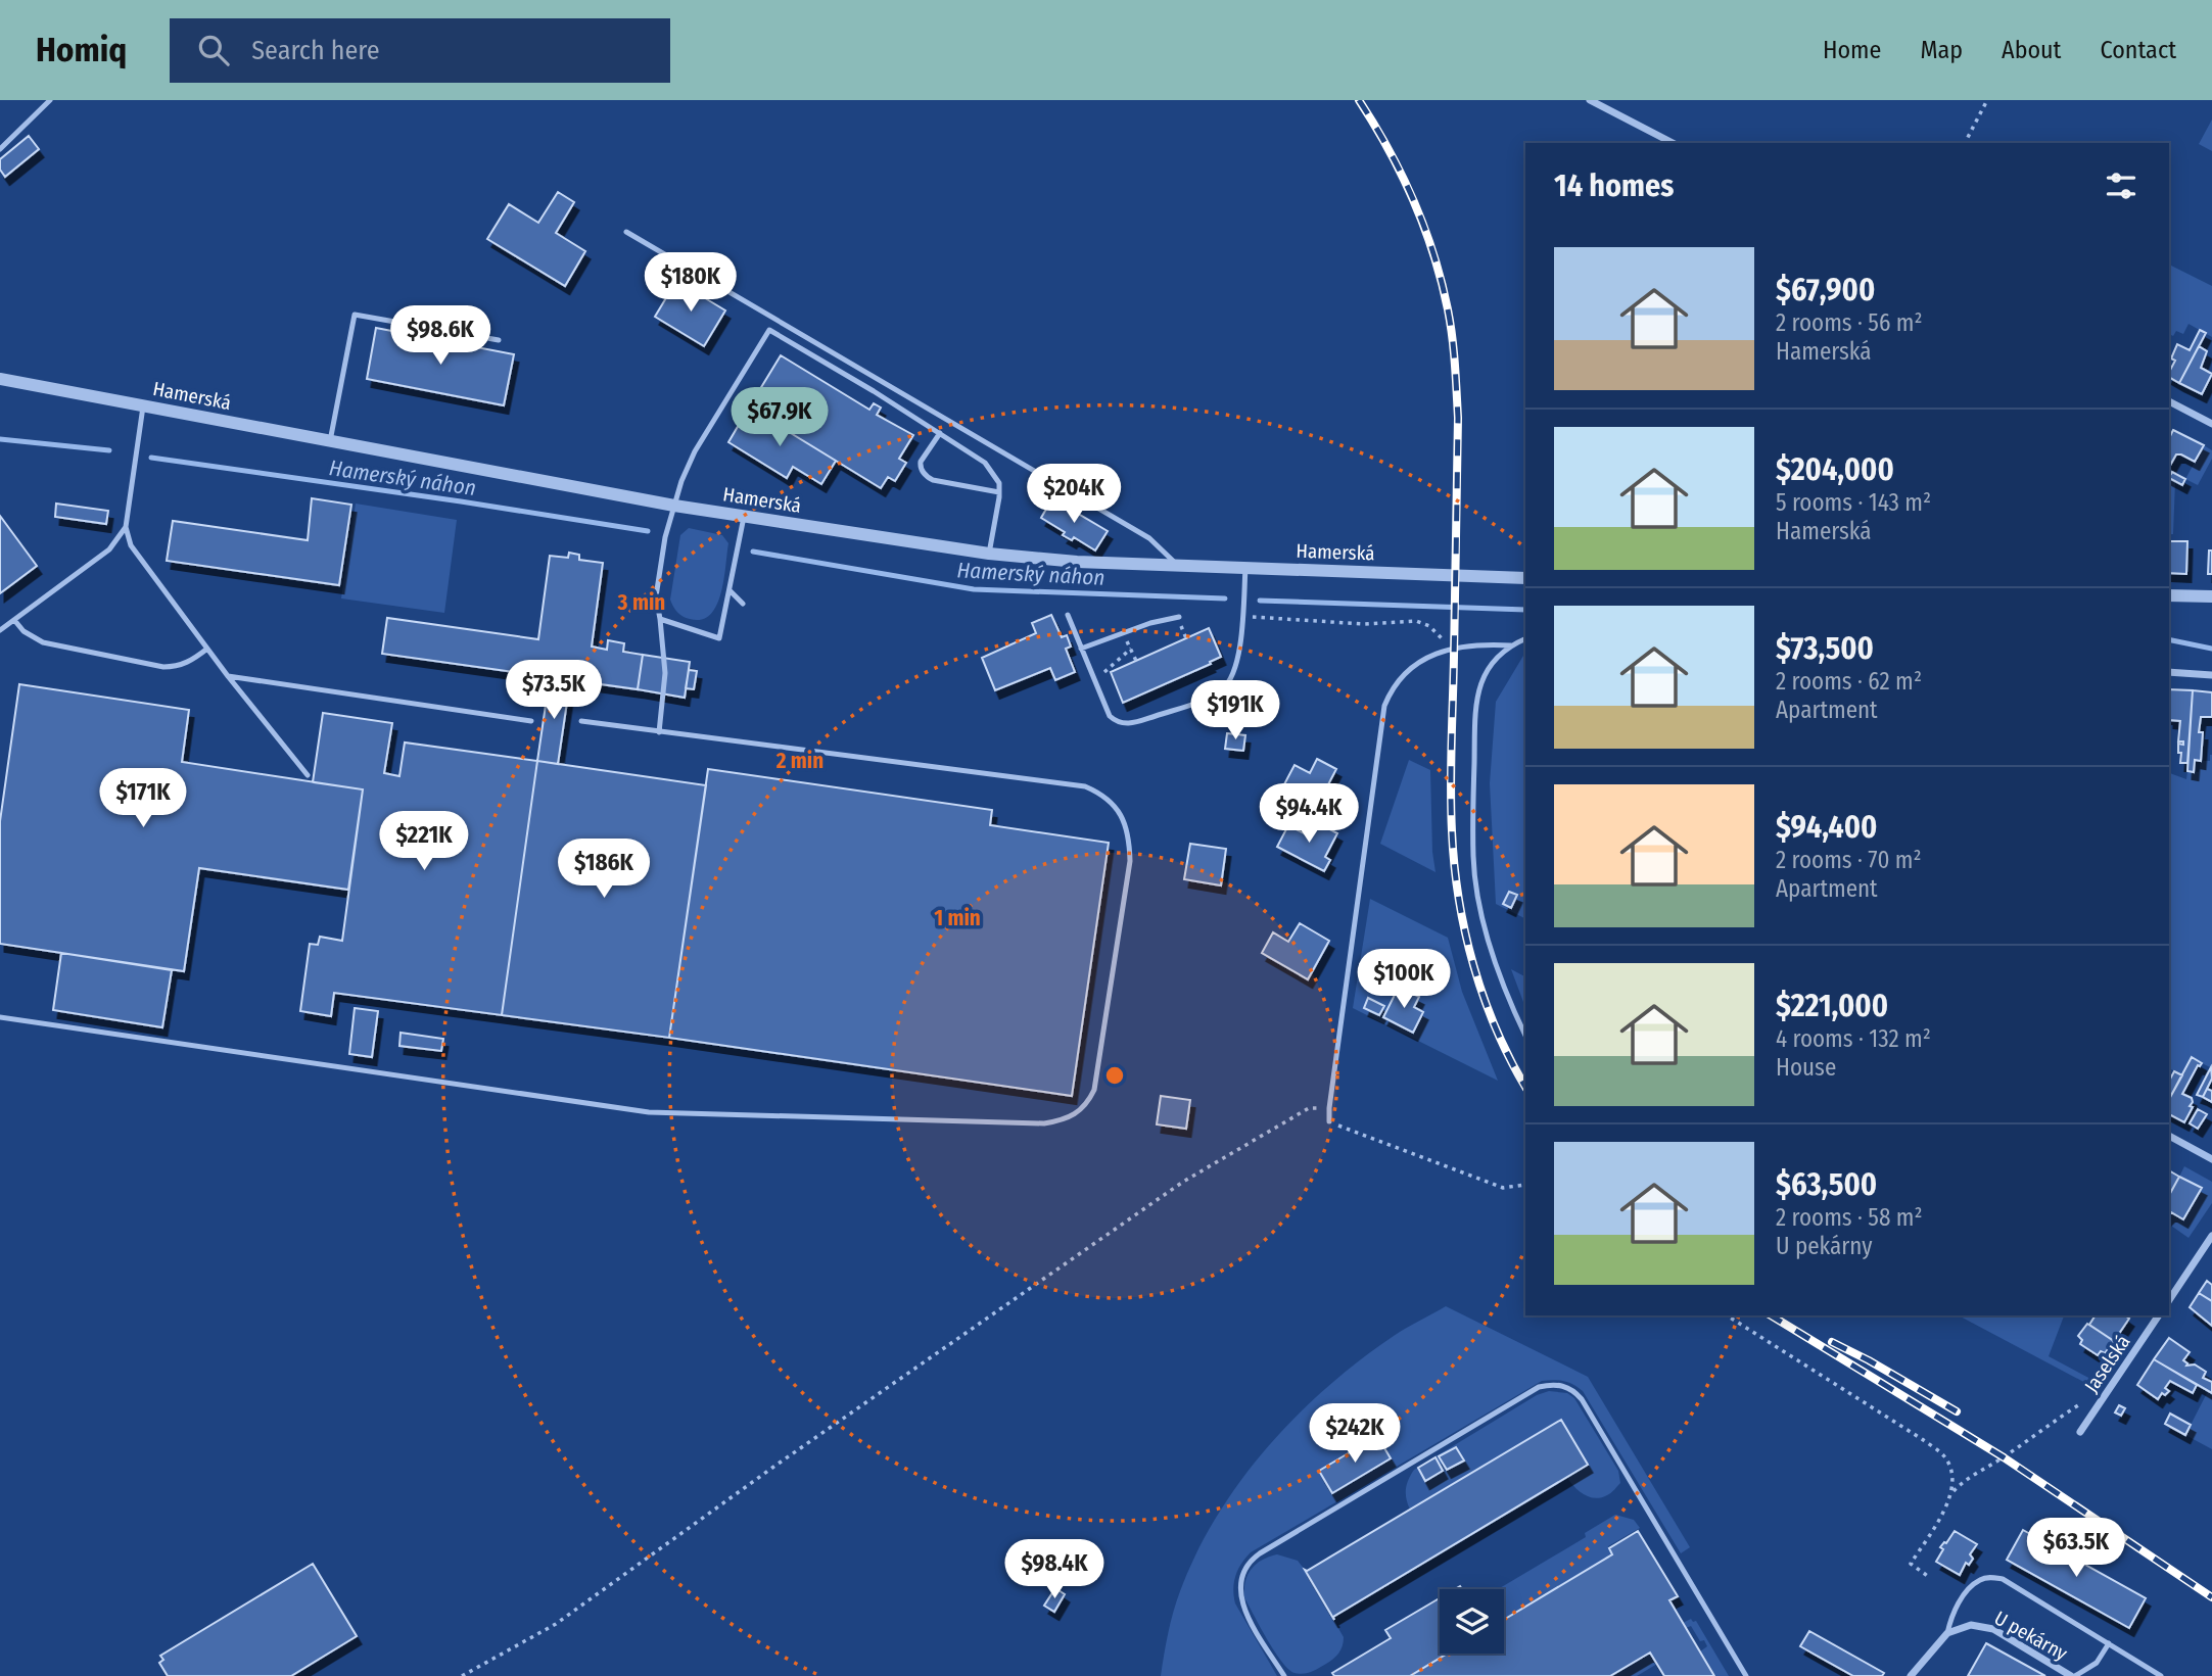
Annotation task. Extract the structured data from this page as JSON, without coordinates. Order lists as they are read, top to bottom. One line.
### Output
{"streets":{"street":["Hamerská","Jaselská","U pekárny"]},"water":["Hamerský náhon"],"page":{"header":"Homiq","search":"Search here","nav":["Home","Map","About","Contact"],"heading":"14 homes","list":[{"name":"$67,900","note":"2 rooms · 56 m² · Hamerská"},{"name":"$204,000","note":"5 rooms · 143 m² · Hamerská"},{"name":"$73,500","note":"2 rooms · 62 m² · Apartment"},{"name":"$94,400","note":"2 rooms · 70 m² · Apartment"},{"name":"$221,000","note":"4 rooms · 132 m² · House"},{"name":"$63,500","note":"2 rooms · 58 m² · U pekárny"}],"price":["$180K","$98.6K","$67.9K","$204K","$73.5K","$191K","$171K","$94.4K","$221K","$186K","$100K","$242K","$63.5K","$98.4K"]},"rings":["3 min","2 min","1 min"]}
